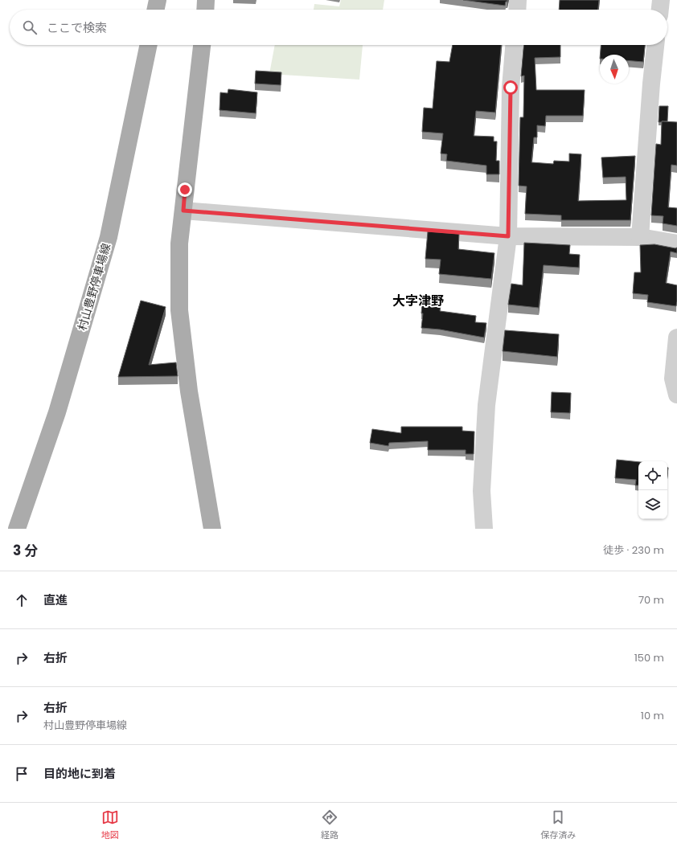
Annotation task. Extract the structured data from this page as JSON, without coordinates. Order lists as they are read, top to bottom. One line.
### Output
{"streets":{"main road":["村山豊野停車場線"]},"districts":["大字津野"],"north":"bottom","page":{"search":"ここで検索","heading":["3 分","徒歩 · 230 m"],"list":[["直進","70 m"],["右折","150 m"],["右折","村山豊野停車場線","10 m"],"目的地に到着"],"nav":["地図","経路","保存済み"]}}
